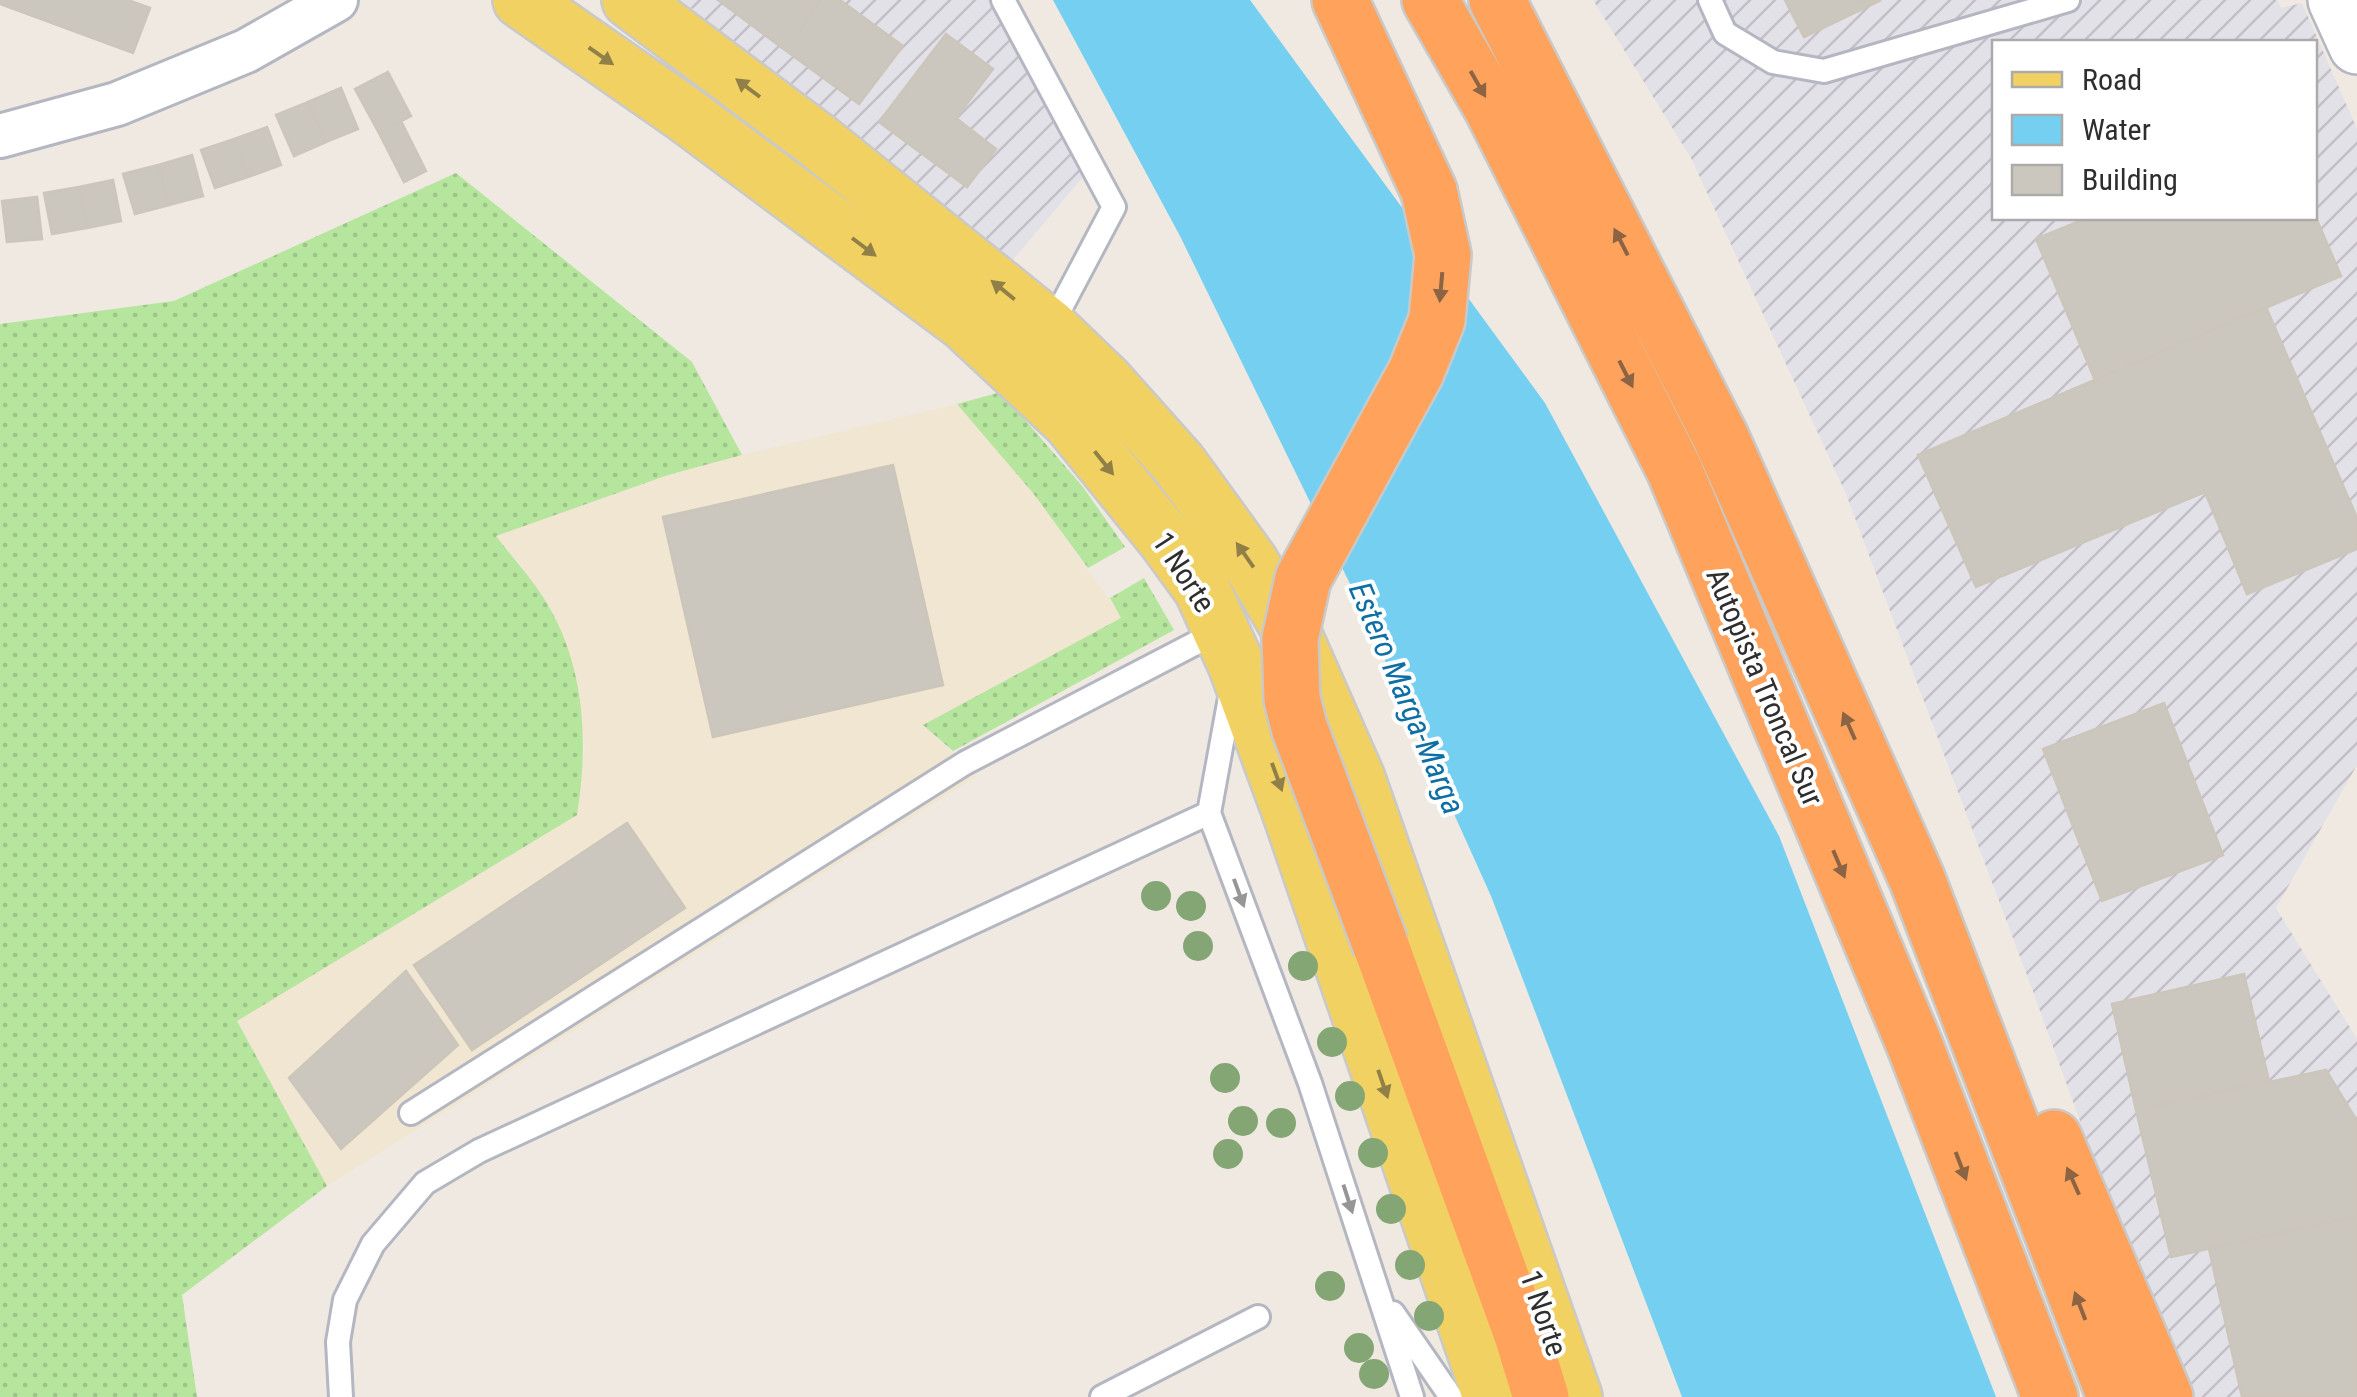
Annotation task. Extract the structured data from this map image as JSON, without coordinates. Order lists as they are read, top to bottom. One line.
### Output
{"streets":{"highway":["Autopista Troncal Sur"],"main road":["1 Norte"]},"water":["Estero Marga-Marga"],"legend":["Road","Water","Building"]}
